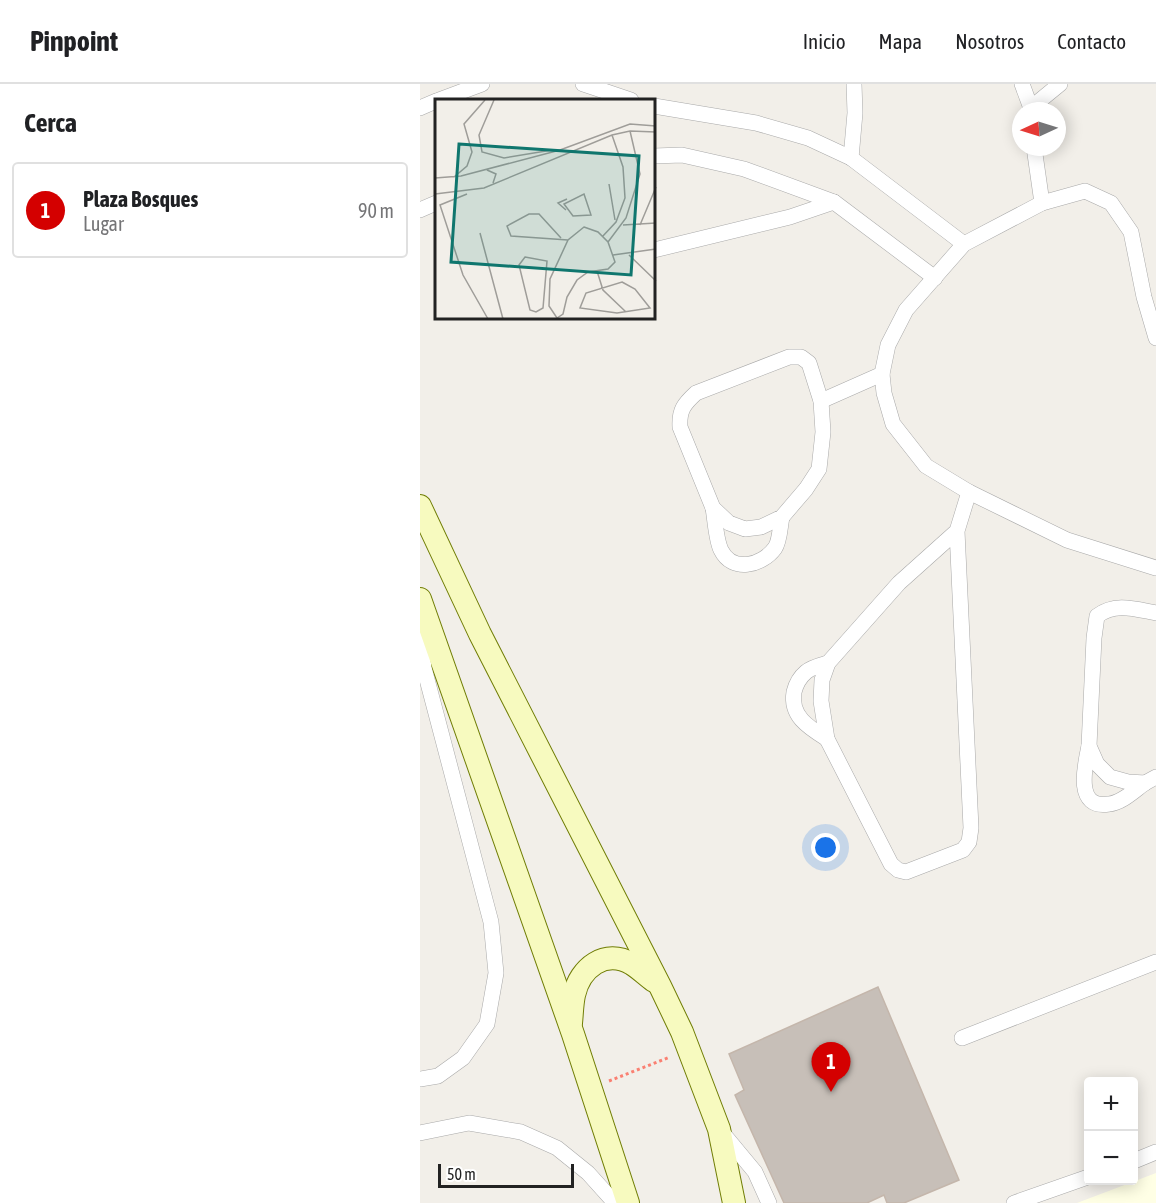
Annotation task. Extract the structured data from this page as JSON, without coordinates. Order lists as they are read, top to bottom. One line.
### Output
{"scale_bar":"50 m","north":"left","page":{"header":"Pinpoint","nav":["Inicio","Mapa","Nosotros","Contacto"],"heading":"Cerca","list":[{"mark":"1","name":"Plaza Bosques","note":"Lugar","value":"90 m"}],"pins":"1","map_buttons":["+","−"],"scale":"50 m"}}
